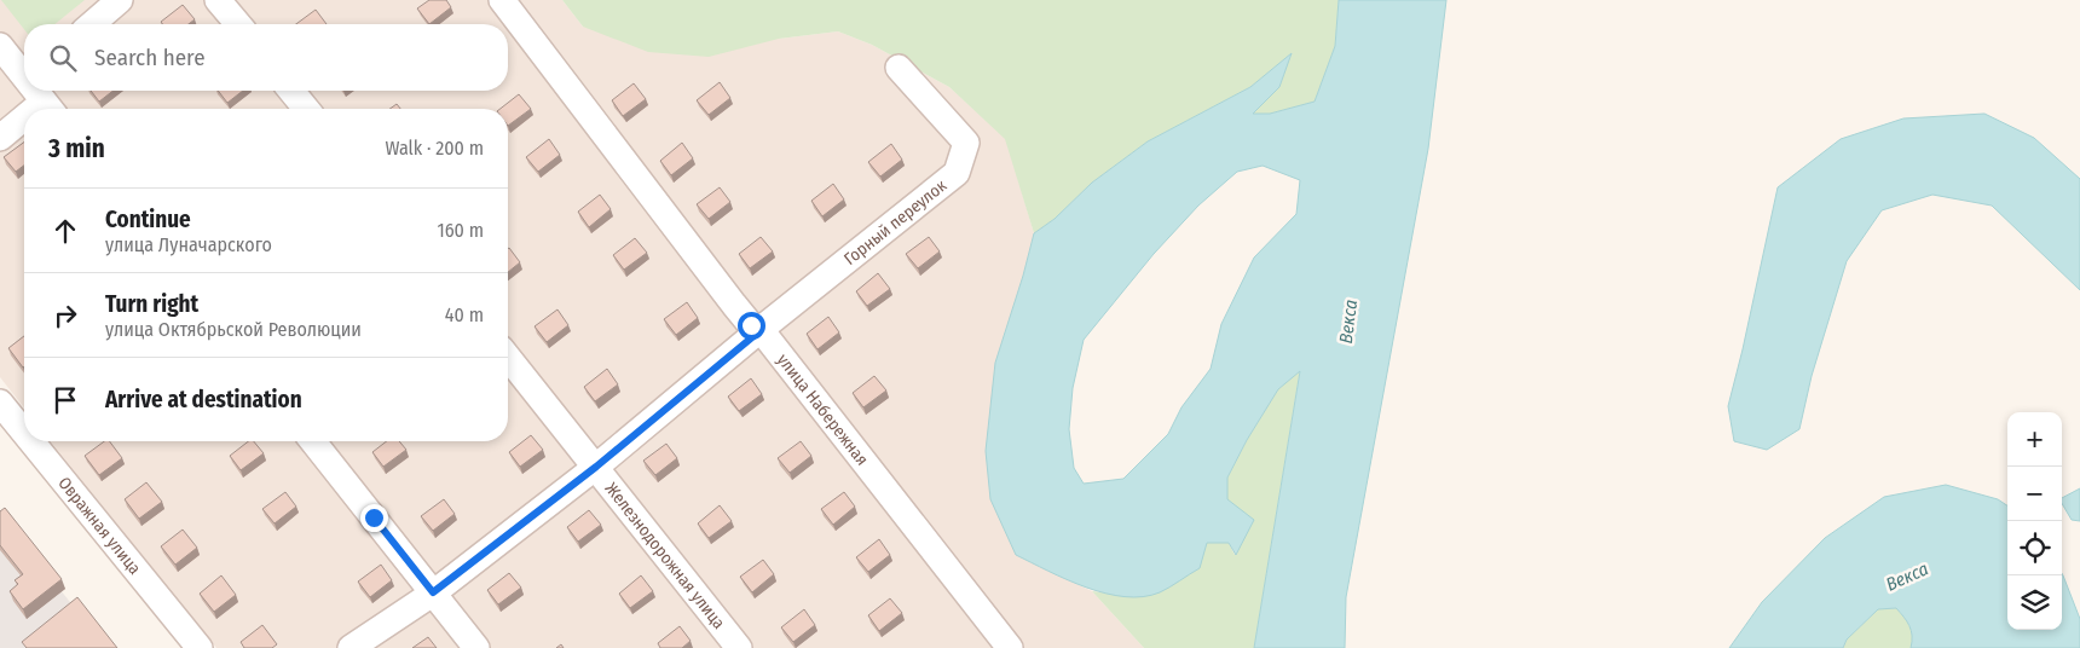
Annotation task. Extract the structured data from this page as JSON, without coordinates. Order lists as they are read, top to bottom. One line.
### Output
{"streets":{"street":["Горный переулок","улица Набережная","Овражная улица","Железнодорожная улица"]},"crossings":[["Горный переулок","улица Набережная"]],"water":["Векса"],"page":{"search":"Search here","heading":["3 min","Walk · 200 m"],"list":[["Continue","улица Луначарского","160 m"],["Turn right","улица Октябрьской Революции","40 m"],"Arrive at destination"],"map_buttons":["+","−"]}}
